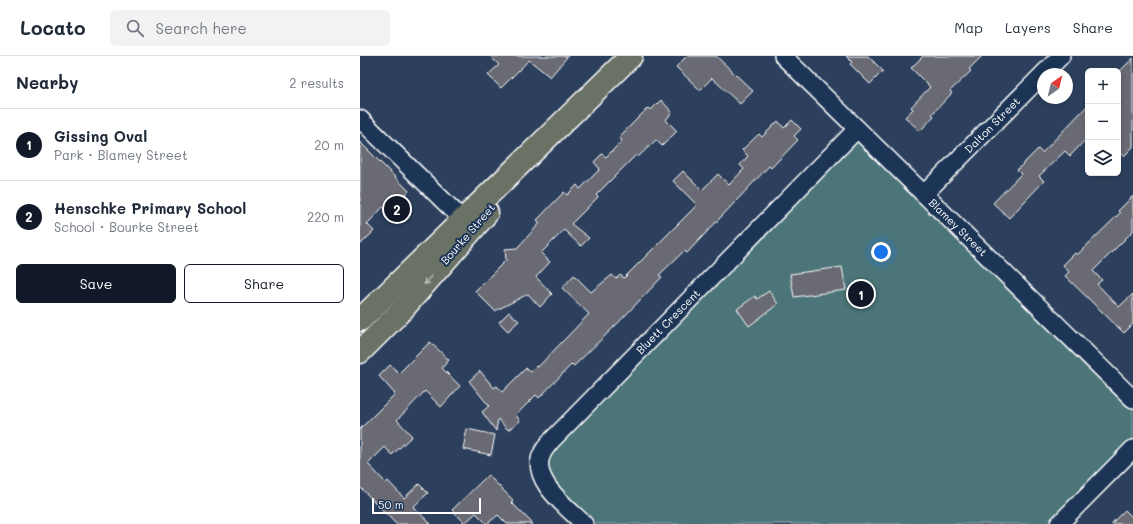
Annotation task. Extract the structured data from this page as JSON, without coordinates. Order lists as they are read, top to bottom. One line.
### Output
{"streets":{"main road":["Bourke Street"],"street":["Dalton Street","Blamey Street","Bluett Crescent"]},"crossings":[["Dalton Street","Blamey Street"],["Blamey Street","Bluett Crescent"]],"scale_bar":"50 m","north":"top right","page":{"header":"Locato","search":"Search here","nav":["Map","Layers","Share"],"heading":["Nearby","2 results"],"map_buttons":["+","−"],"list":[{"mark":"1","name":"Gissing Oval","note":"Park · Blamey Street","value":"20 m"},{"mark":"2","name":"Henschke Primary School","note":"School · Bourke Street","value":"220 m"}],"pins":["2","1"],"buttons":["Save","Share"],"scale":"50 m"}}
